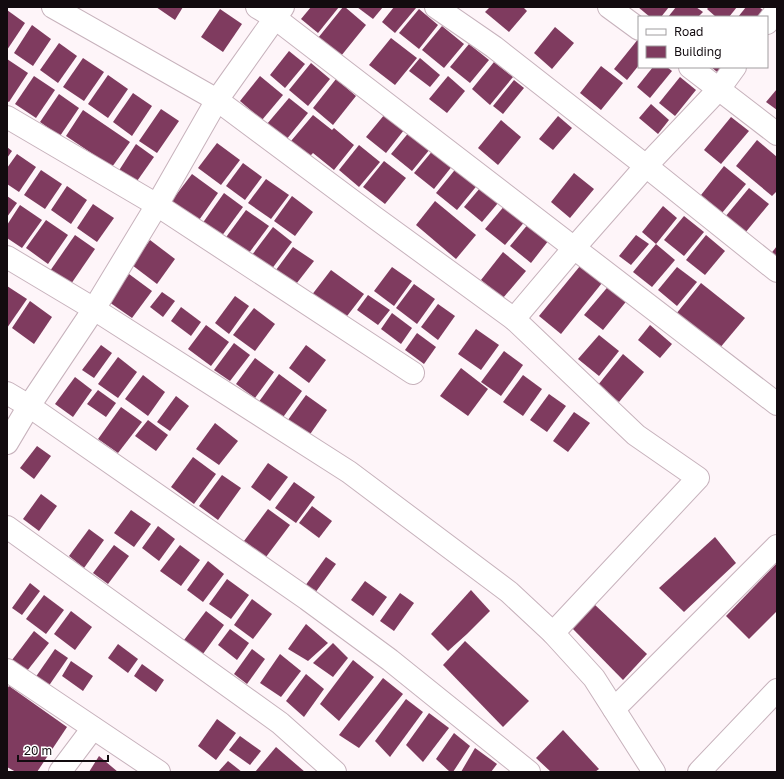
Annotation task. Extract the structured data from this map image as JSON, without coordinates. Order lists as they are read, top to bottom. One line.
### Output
{"legend":["Road","Building"],"scale_bar":"20 m"}
